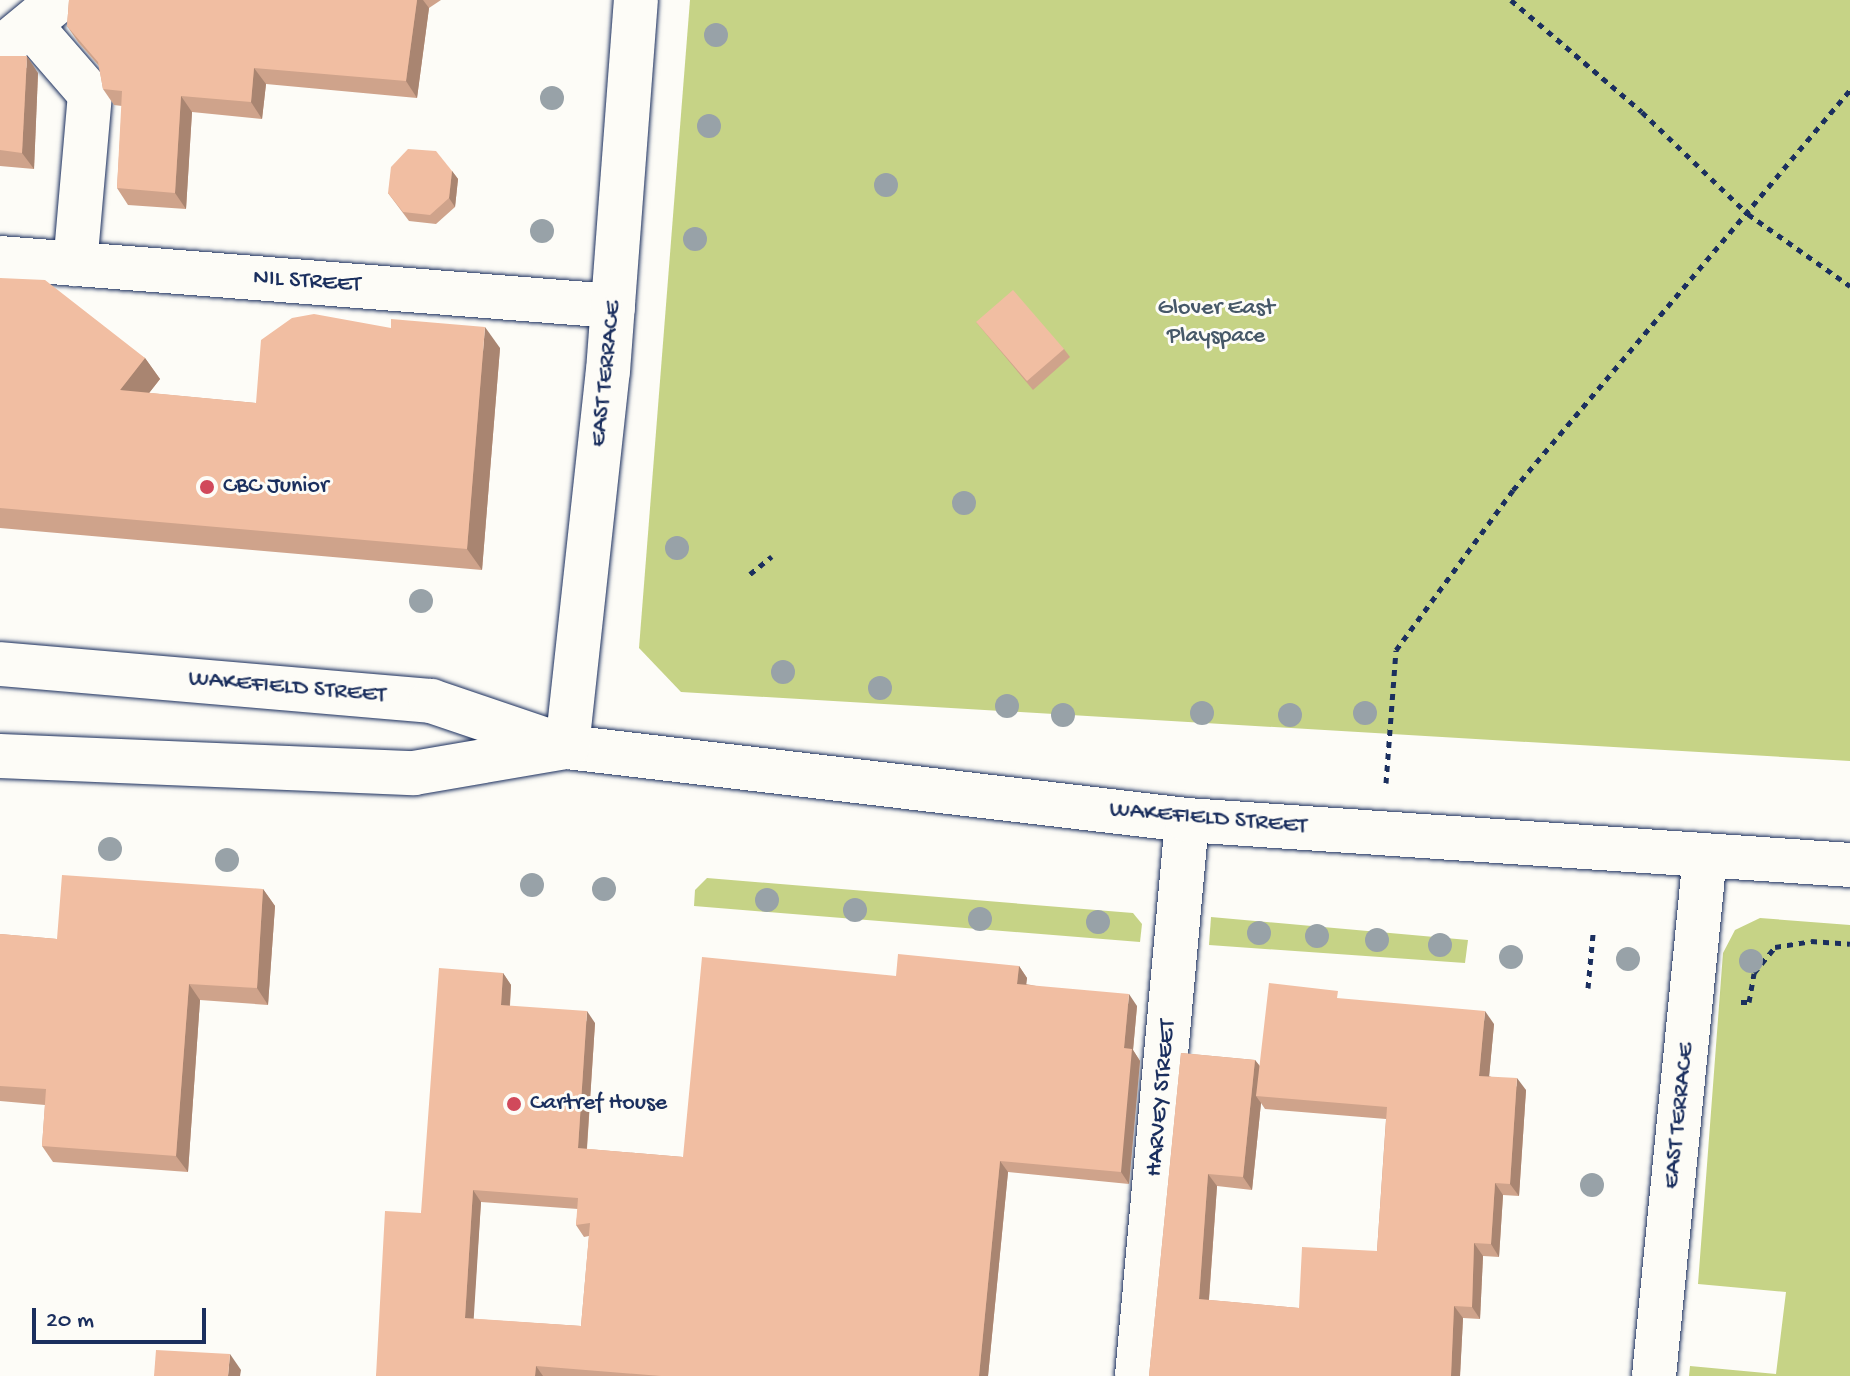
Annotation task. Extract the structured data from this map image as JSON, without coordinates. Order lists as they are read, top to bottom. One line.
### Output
{"streets":{"street":["NIL STREET","EAST TERRACE","WAKEFIELD STREET","HARVEY STREET"]},"crossings":[["NIL STREET","EAST TERRACE"],["EAST TERRACE","WAKEFIELD STREET"],["WAKEFIELD STREET","HARVEY STREET"]],"parks":["Glover East Playspace"],"places":["CBC Junior","Cartref House"],"scale_bar":"20 m"}
